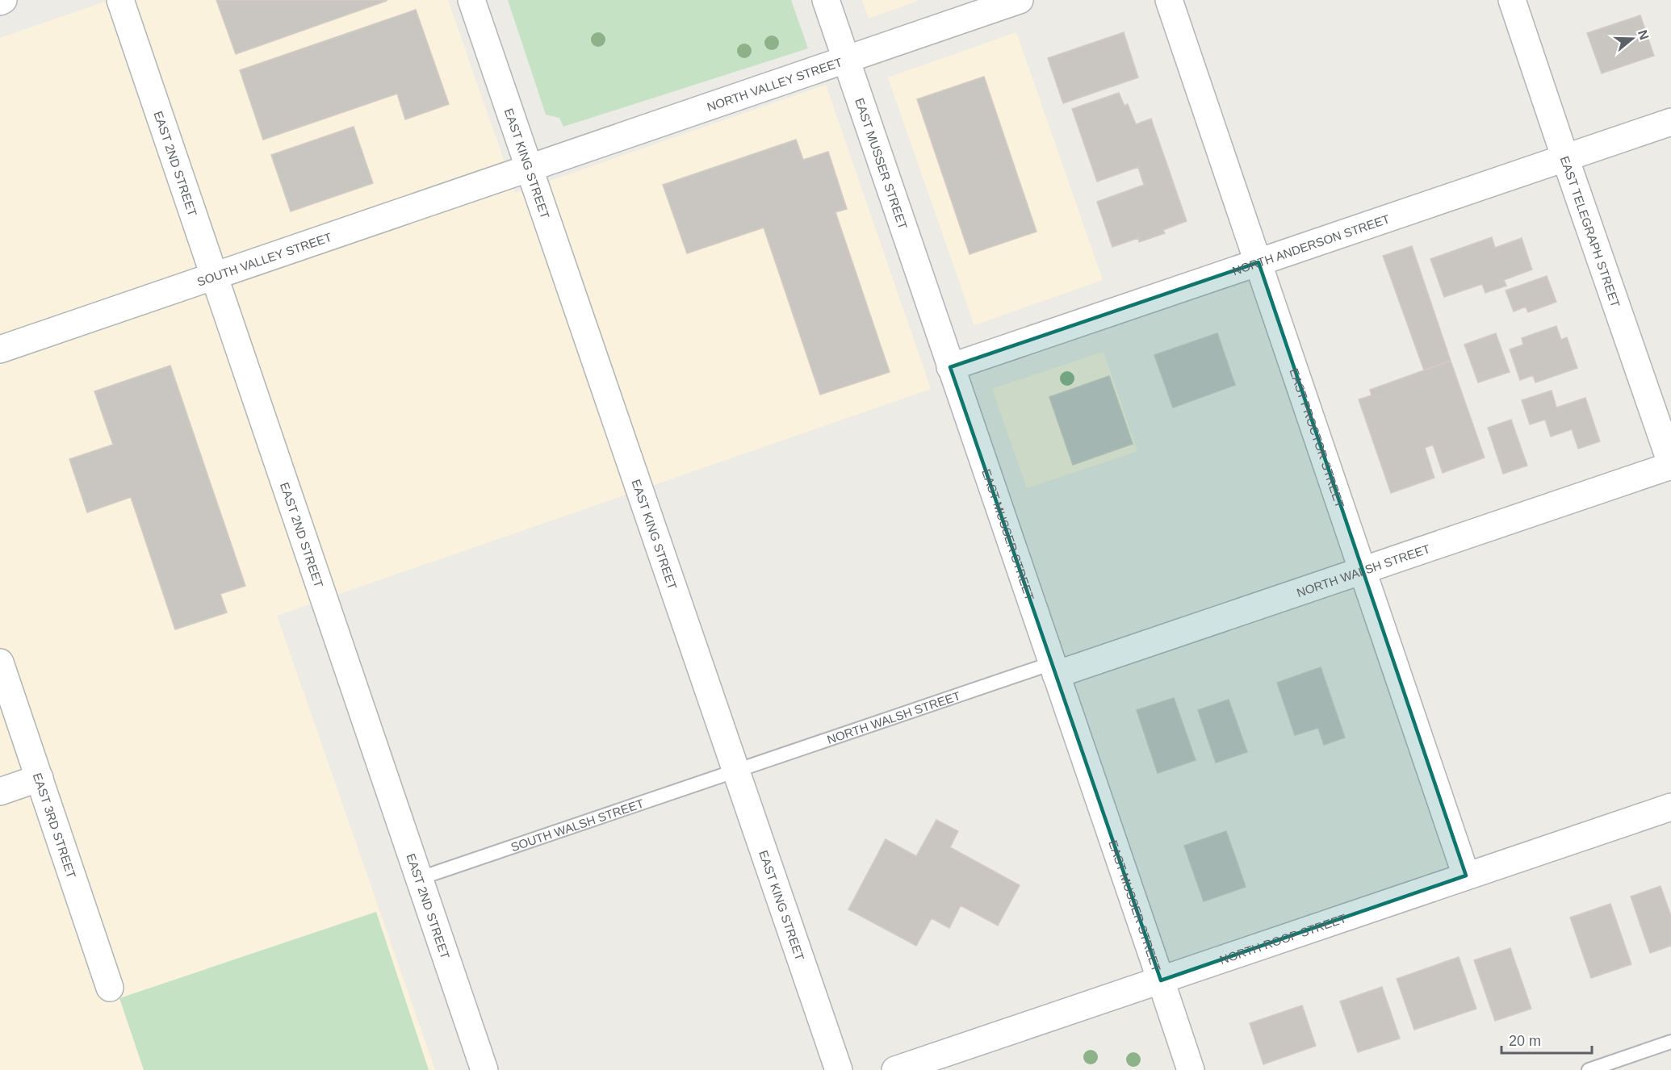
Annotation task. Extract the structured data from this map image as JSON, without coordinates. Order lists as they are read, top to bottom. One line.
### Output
{"streets":{"street":["NORTH VALLEY STREET","EAST 2ND STREET","EAST KING STREET","EAST MUSSER STREET","EAST TELEGRAPH STREET","NORTH ANDERSON STREET","SOUTH VALLEY STREET","EAST PROCTOR STREET","NORTH WALSH STREET","EAST 3RD STREET","NORTH ROOP STREET"],"lane":["SOUTH WALSH STREET"]},"crossings":[["NORTH VALLEY STREET","EAST KING STREET"],["NORTH VALLEY STREET","EAST MUSSER STREET"],["NORTH VALLEY STREET","SOUTH VALLEY STREET"],["EAST 2ND STREET","SOUTH VALLEY STREET"],["EAST 2ND STREET","SOUTH WALSH STREET"],["EAST KING STREET","SOUTH VALLEY STREET"],["EAST KING STREET","NORTH WALSH STREET"],["EAST KING STREET","SOUTH WALSH STREET"],["EAST MUSSER STREET","NORTH ANDERSON STREET"],["EAST MUSSER STREET","NORTH WALSH STREET"],["EAST MUSSER STREET","NORTH ROOP STREET"],["EAST TELEGRAPH STREET","NORTH ANDERSON STREET"],["EAST TELEGRAPH STREET","NORTH WALSH STREET"],["NORTH ANDERSON STREET","EAST PROCTOR STREET"],["EAST PROCTOR STREET","NORTH WALSH STREET"],["EAST PROCTOR STREET","NORTH ROOP STREET"],["NORTH WALSH STREET","SOUTH WALSH STREET"]],"scale_bar":"20 m","north":"right"}
